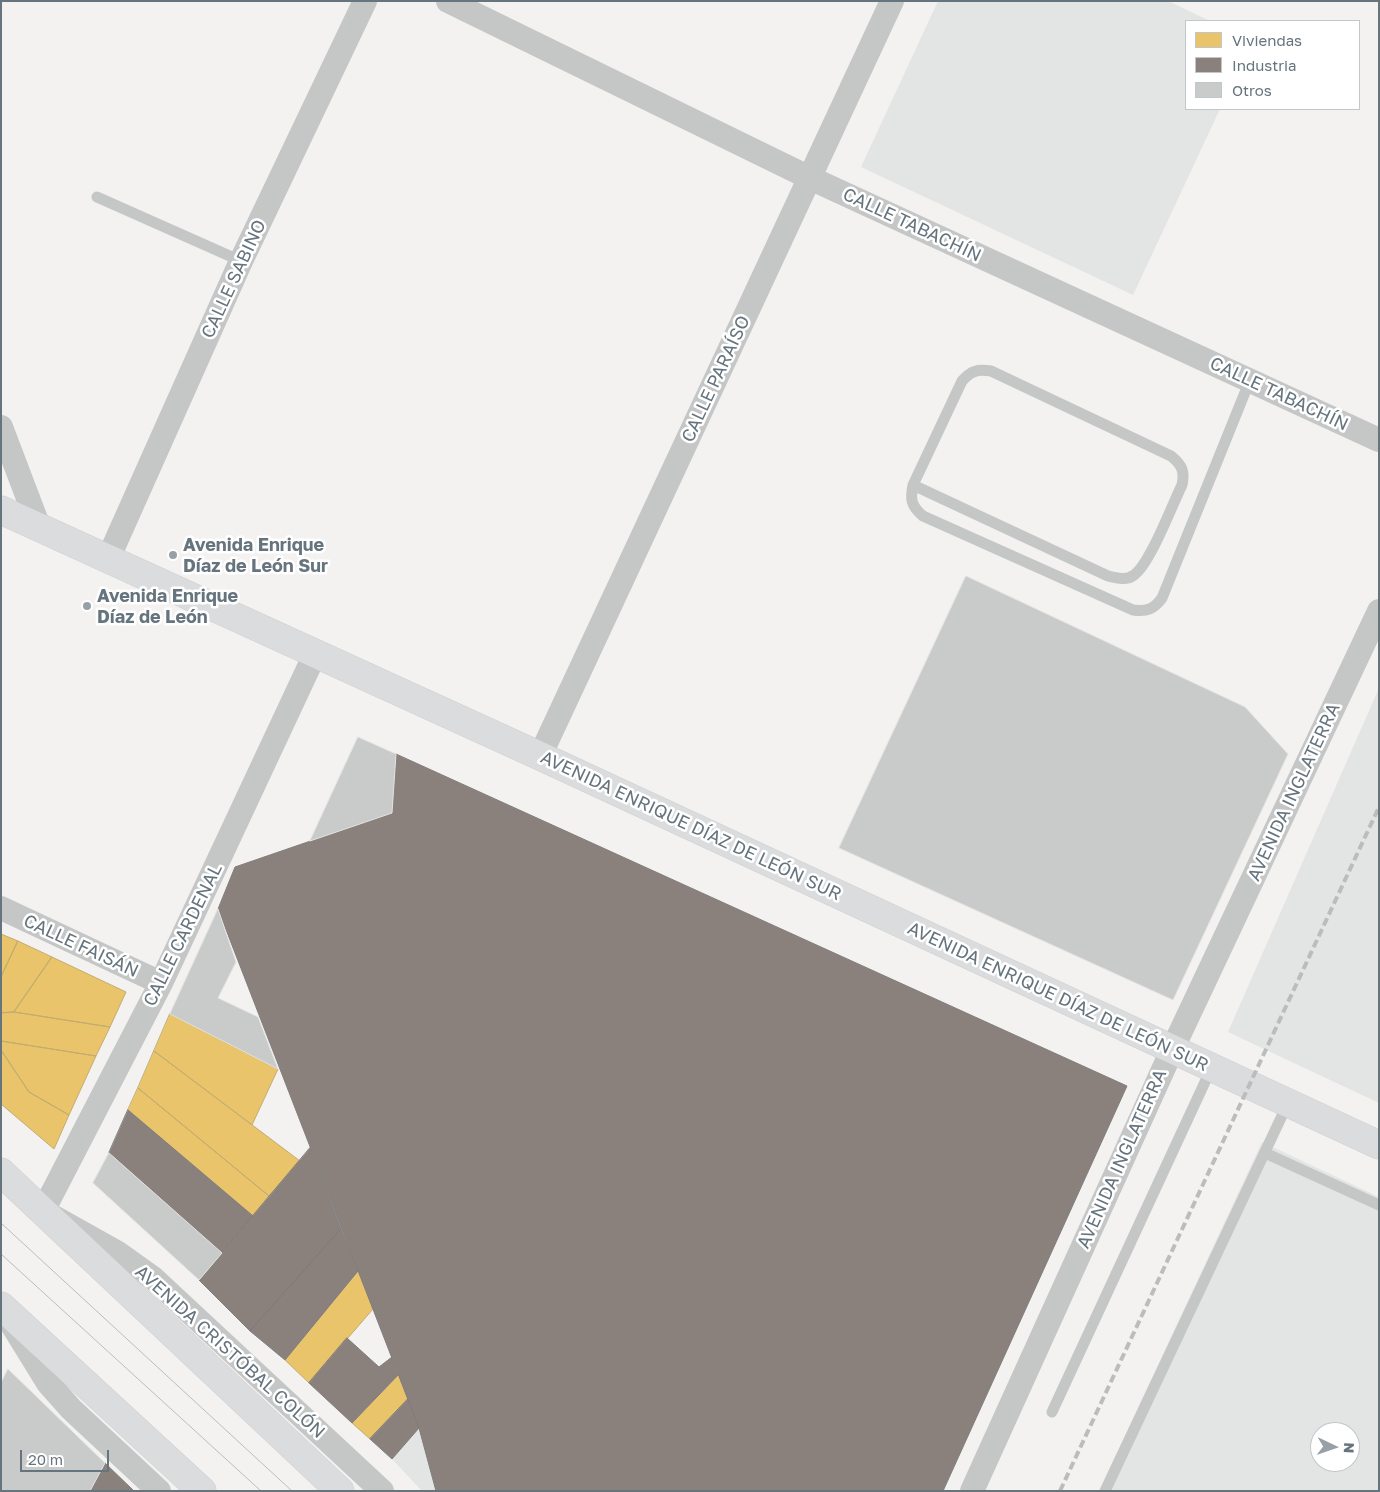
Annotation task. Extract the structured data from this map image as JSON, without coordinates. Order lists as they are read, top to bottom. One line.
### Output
{"streets":{"main road":["AVENIDA ENRIQUE DÍAZ DE LEÓN SUR","AVENIDA CRISTÓBAL COLÓN"],"street":["CALLE TABACHÍN","CALLE SABINO","CALLE PARAÍSO","AVENIDA INGLATERRA","CALLE CARDENAL","CALLE FAISÁN"]},"crossings":[["CALLE TABACHÍN","CALLE PARAÍSO"],["CALLE SABINO","AVENIDA ENRIQUE DÍAZ DE LEÓN SUR"],["CALLE PARAÍSO","AVENIDA ENRIQUE DÍAZ DE LEÓN SUR"],["AVENIDA INGLATERRA","AVENIDA ENRIQUE DÍAZ DE LEÓN SUR"],["AVENIDA ENRIQUE DÍAZ DE LEÓN SUR","CALLE CARDENAL"],["CALLE CARDENAL","CALLE FAISÁN"],["CALLE CARDENAL","AVENIDA CRISTÓBAL COLÓN"]],"places":["Avenida Enrique Díaz de León Sur","Avenida Enrique Díaz de León"],"legend":["Viviendas","Industria","Otros"],"scale_bar":"20 m","north":"right"}
